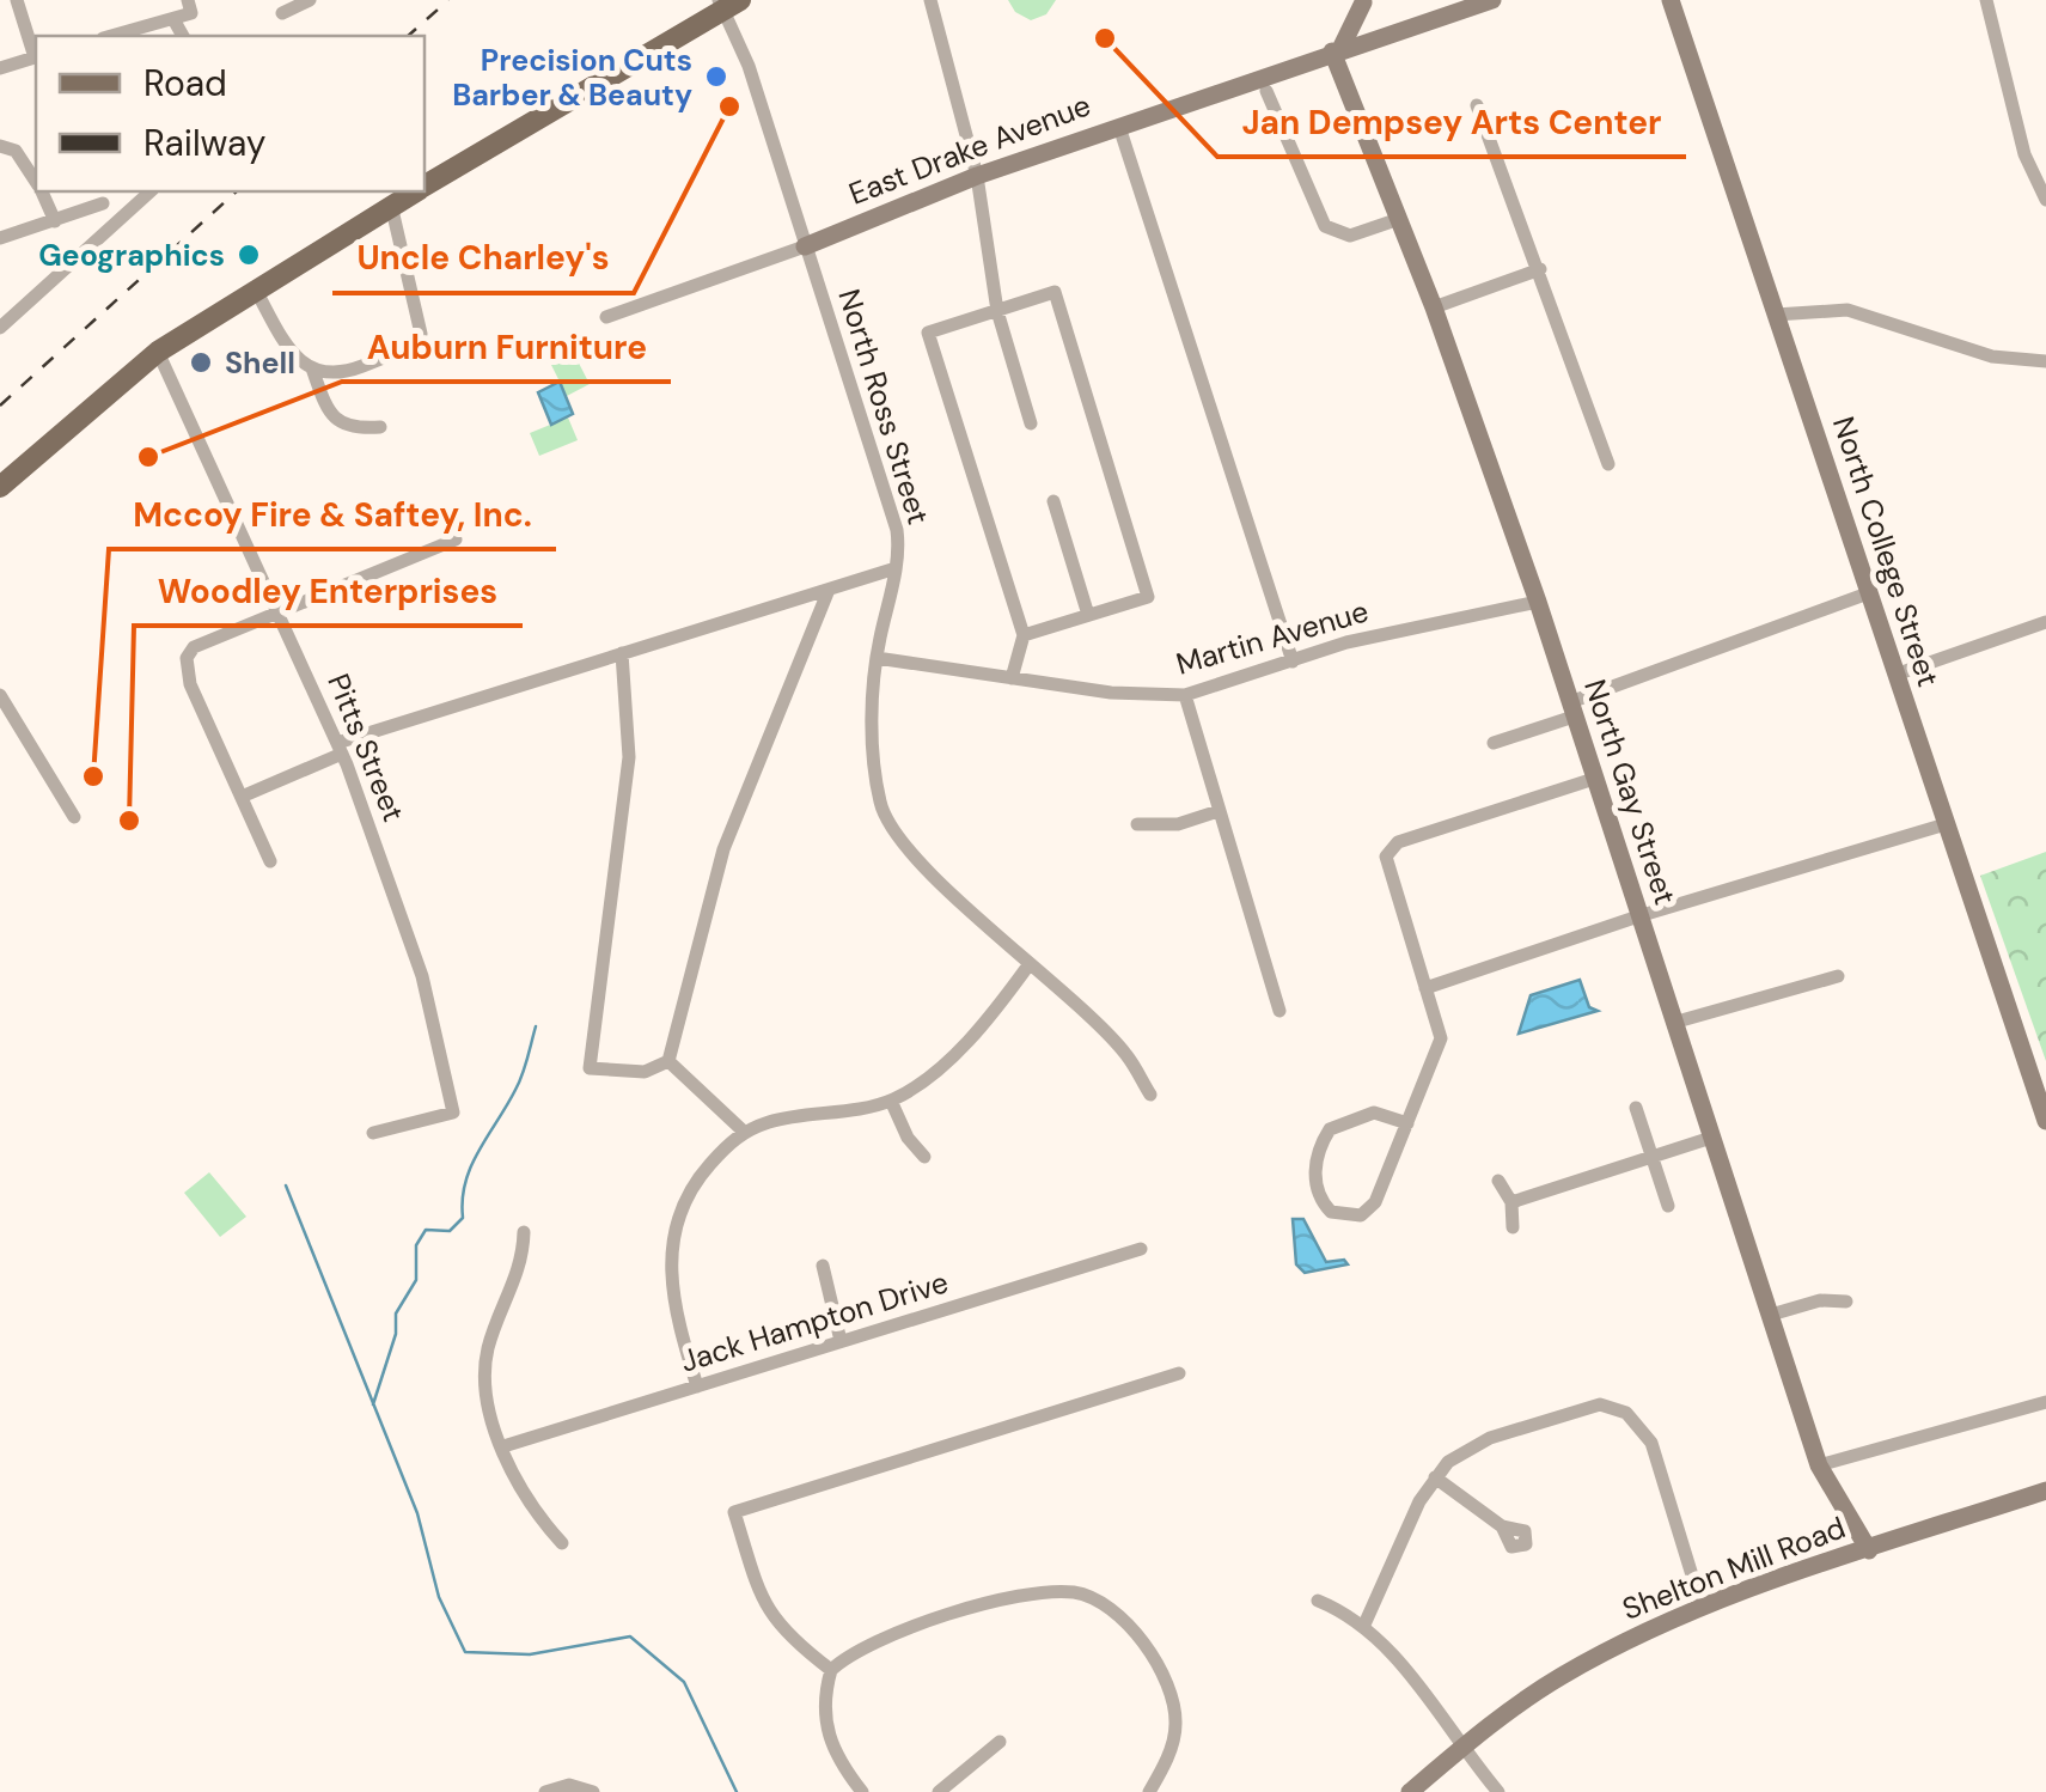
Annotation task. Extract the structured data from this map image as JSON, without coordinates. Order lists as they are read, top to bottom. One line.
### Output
{"streets":{"street":["East Drake Avenue","North Ross Street","North College Street","Martin Avenue","Pitts Street","North Gay Street","Jack Hampton Drive","Shelton Mill Road"]},"crossings":[["East Drake Avenue","North Ross Street"],["East Drake Avenue","North Gay Street"],["North Ross Street","Martin Avenue"],["Martin Avenue","North Gay Street"],["North Gay Street","Shelton Mill Road"]],"places":["Jan Dempsey Arts Center","Precision Cuts Barber & Beauty","Uncle Charley's","Geographics","Shell","Auburn Furniture","Mccoy Fire & Saftey, Inc.","Woodley Enterprises"],"legend":["Road","Railway"]}
